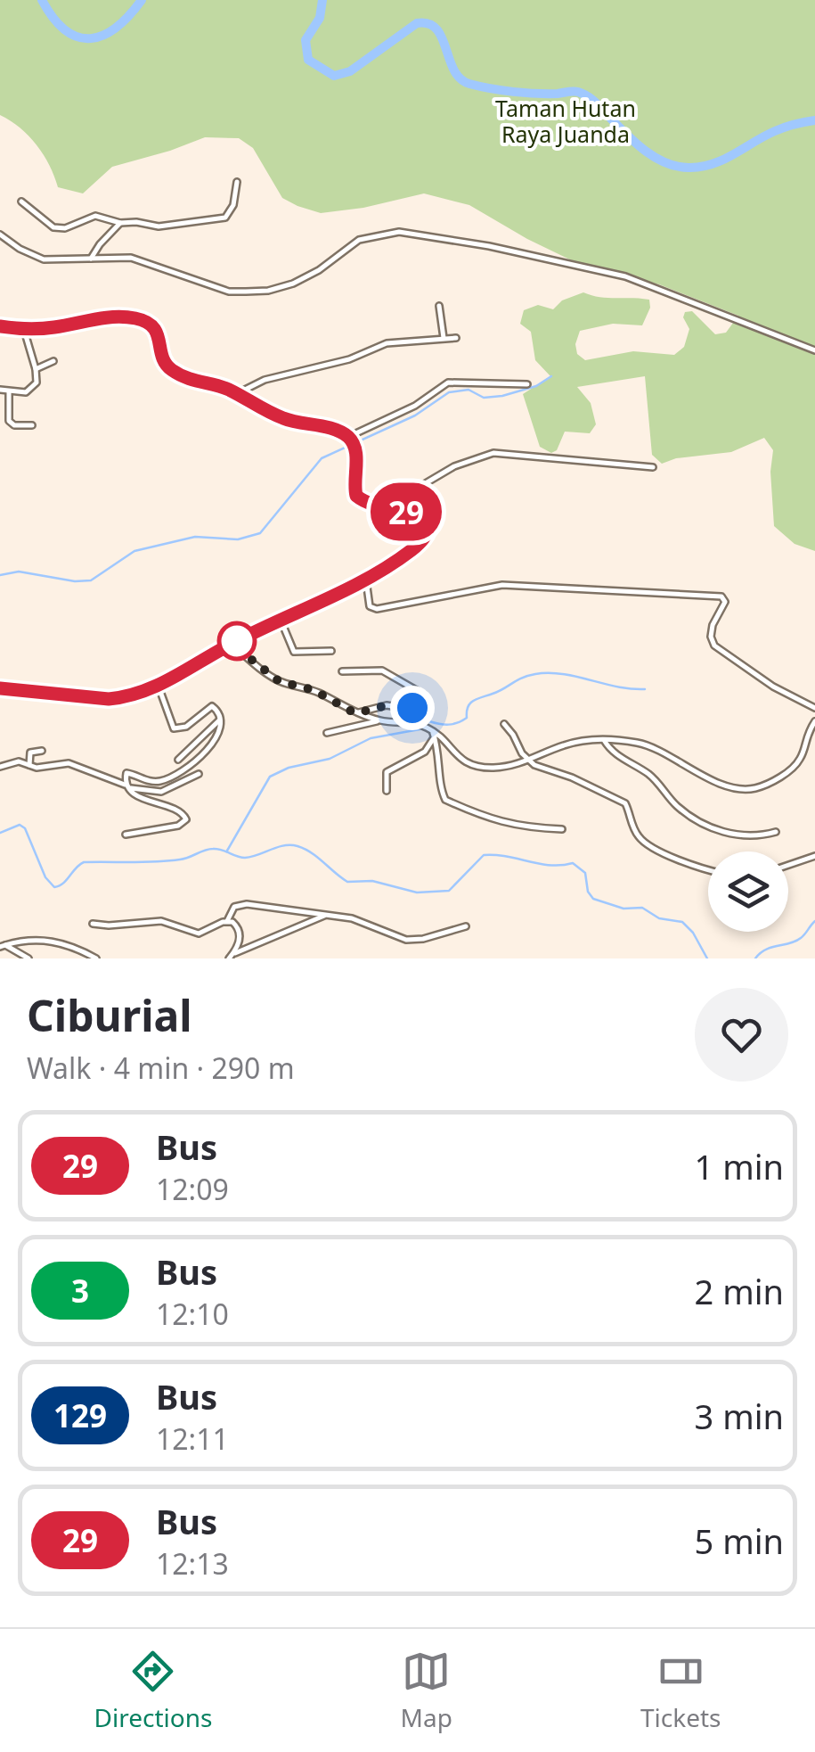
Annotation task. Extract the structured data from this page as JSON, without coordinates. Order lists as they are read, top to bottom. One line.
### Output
{"parks":["Taman Hutan Raya Juanda"],"lines":["bus line 29"],"page":{"on_map":"29","heading":["Ciburial","Walk · 4 min · 290 m"],"list":[{"mark":"29","name":"Bus","note":"12:09","value":"1 min"},{"mark":"3","name":"Bus","note":"12:10","value":"2 min"},{"mark":"129","name":"Bus","note":"12:11","value":"3 min"},{"mark":"29","name":"Bus","note":"12:13","value":"5 min"}],"tabs":["Directions","Map","Tickets"]}}
